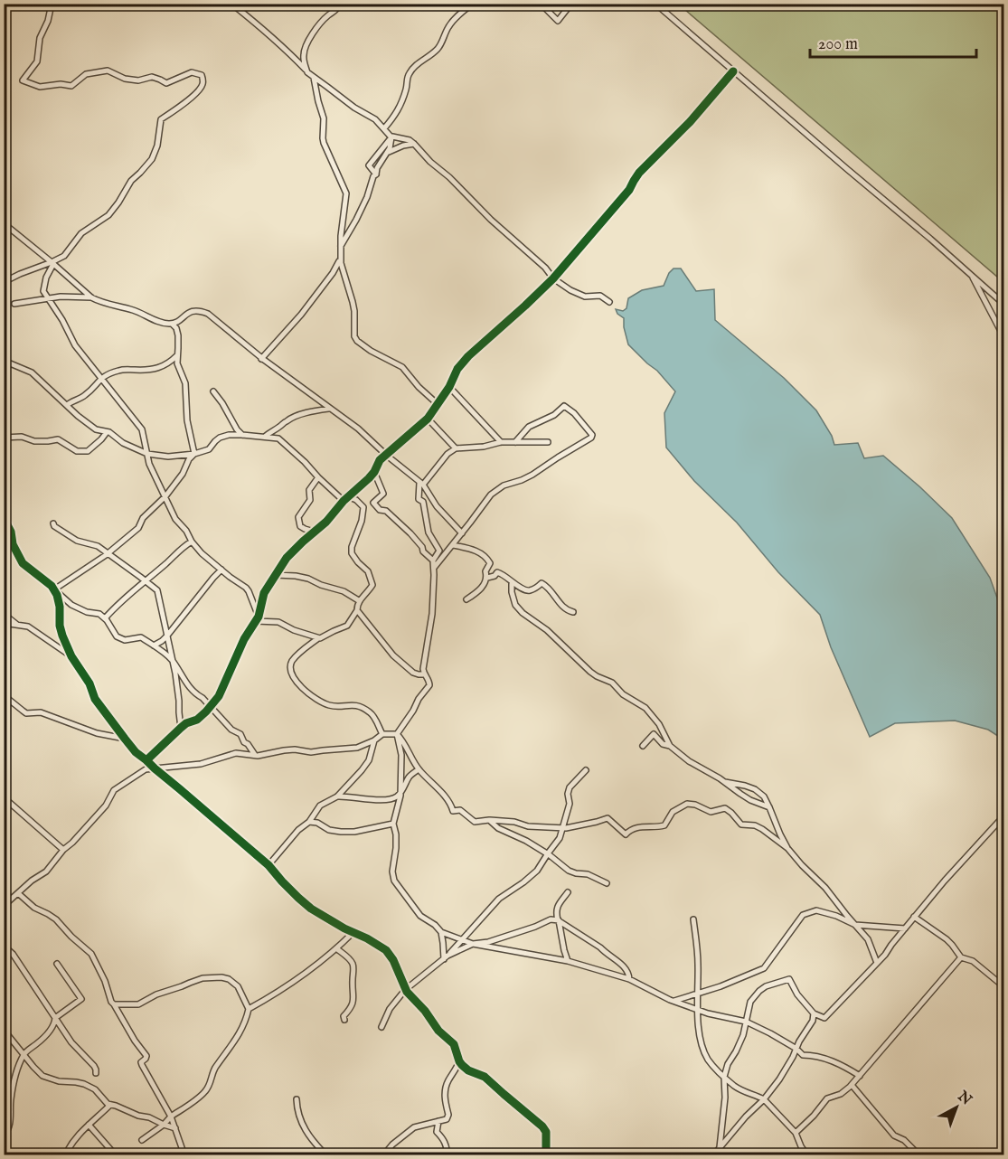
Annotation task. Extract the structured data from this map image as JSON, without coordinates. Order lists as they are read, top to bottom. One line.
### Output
{"scale_bar":"200 m","north":"top right"}
